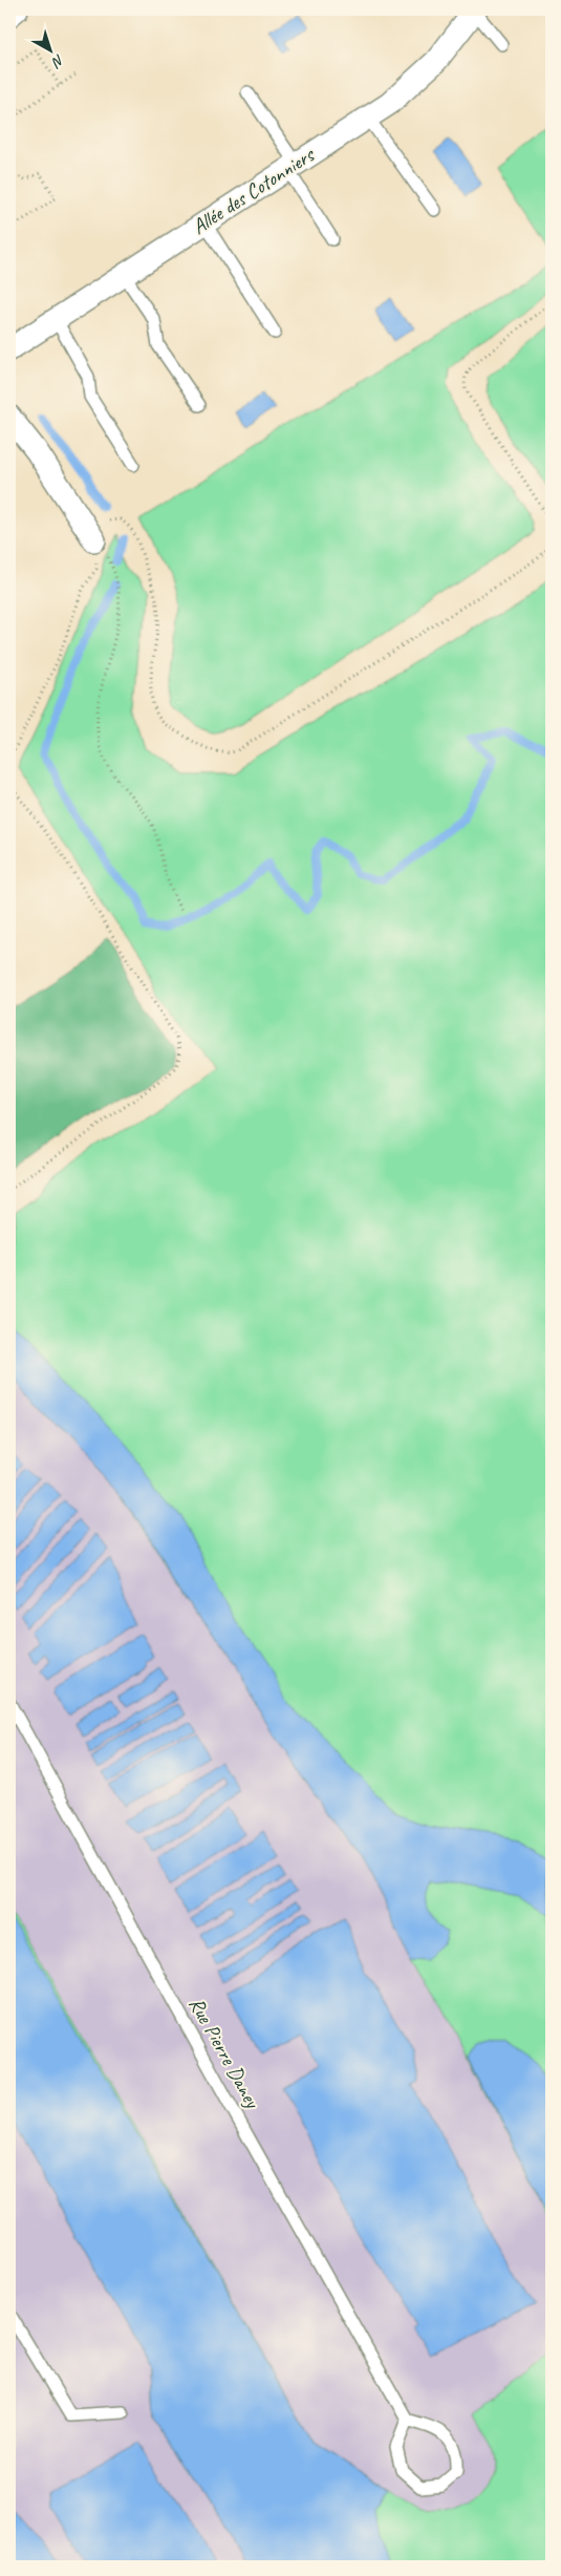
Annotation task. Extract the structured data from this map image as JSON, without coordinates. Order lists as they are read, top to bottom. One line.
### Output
{"streets":{"street":["Allée des Cotonniers"],"lane":["Rue Pierre Daney"]},"north":"bottom right"}
